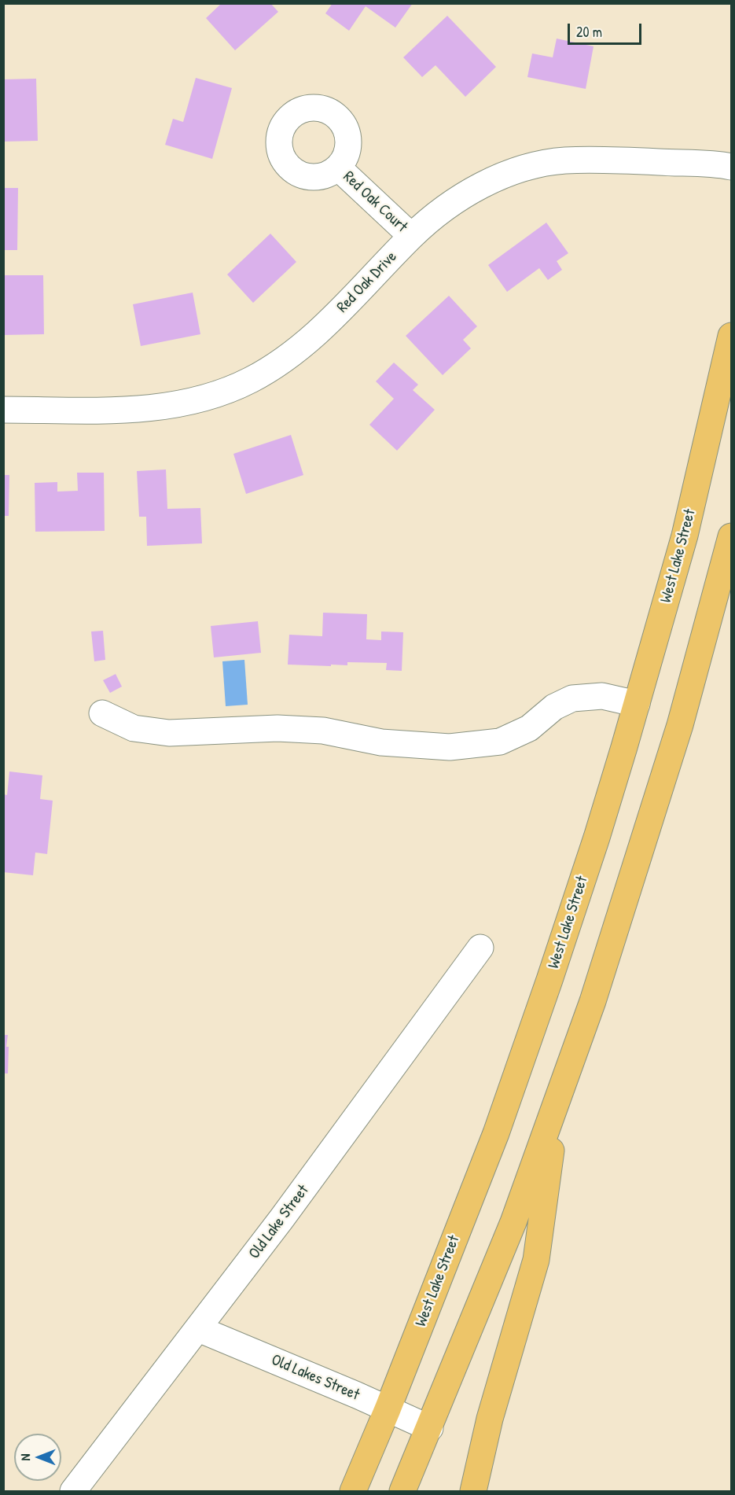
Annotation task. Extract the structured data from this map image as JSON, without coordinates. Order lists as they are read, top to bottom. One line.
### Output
{"streets":{"highway":["West Lake Street"],"street":["Red Oak Court","Red Oak Drive","Old Lake Street","Old Lakes Street"]},"crossings":[["Red Oak Court","Red Oak Drive"],["West Lake Street","Old Lakes Street"],["Old Lake Street","Old Lakes Street"]],"scale_bar":"20 m","north":"left"}
